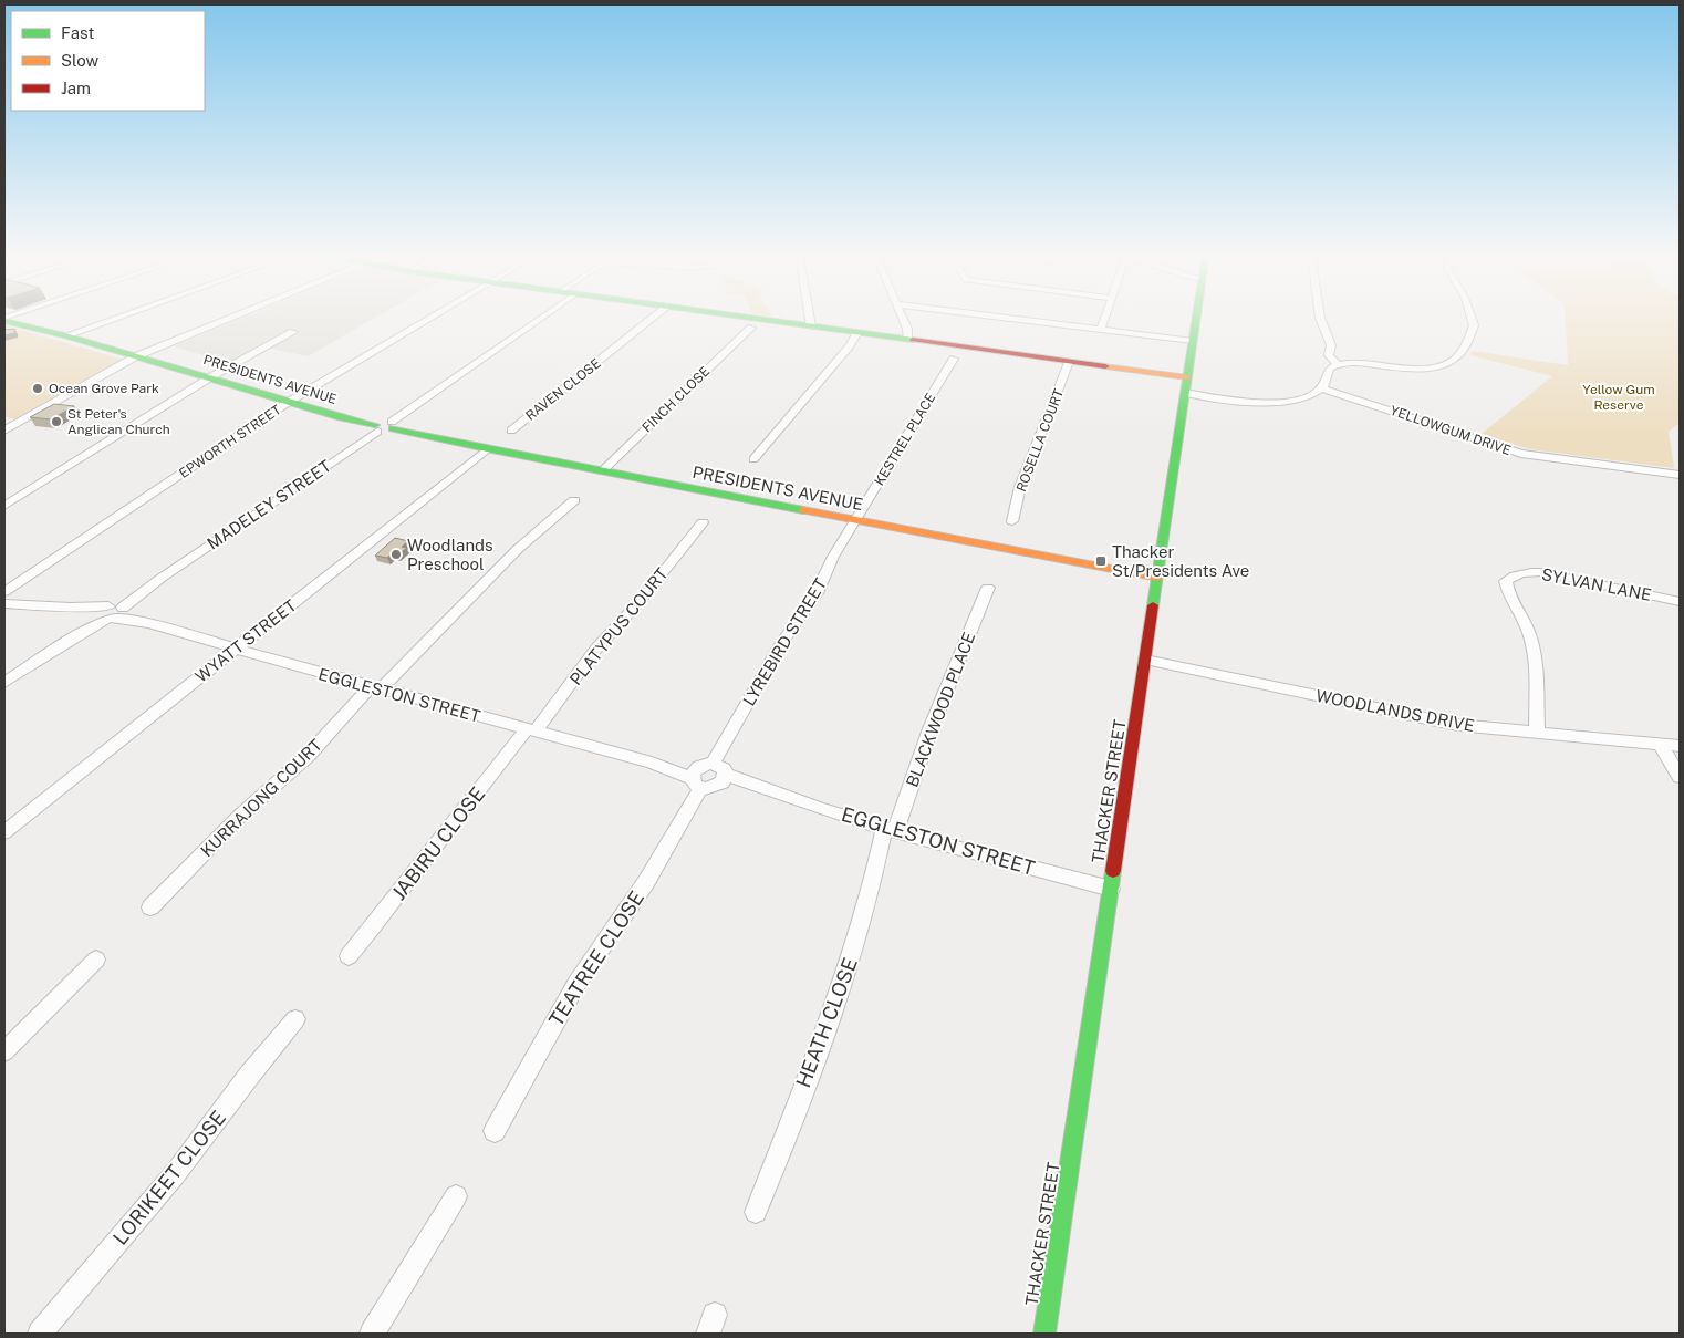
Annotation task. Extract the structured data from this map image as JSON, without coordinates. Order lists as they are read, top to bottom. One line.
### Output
{"streets":{"street":["PRESIDENTS AVENUE","RAVEN CLOSE","FINCH CLOSE","YELLOWGUM DRIVE","KESTREL PLACE","ROSELLA COURT","EPWORTH STREET","MADELEY STREET","SYLVAN LANE","PLATYPUS COURT","WYATT STREET","LYREBIRD STREET","EGGLESTON STREET","BLACKWOOD PLACE","WOODLANDS DRIVE","THACKER STREET","KURRAJONG COURT","JABIRU CLOSE","TEATREE CLOSE","HEATH CLOSE","LORIKEET CLOSE"]},"crossings":[["PRESIDENTS AVENUE","FINCH CLOSE"],["PRESIDENTS AVENUE","KESTREL PLACE"],["PRESIDENTS AVENUE","EPWORTH STREET"],["PRESIDENTS AVENUE","MADELEY STREET"],["PRESIDENTS AVENUE","WYATT STREET"],["PRESIDENTS AVENUE","LYREBIRD STREET"],["PRESIDENTS AVENUE","THACKER STREET"],["KESTREL PLACE","LYREBIRD STREET"],["MADELEY STREET","EGGLESTON STREET"],["SYLVAN LANE","WOODLANDS DRIVE"],["PLATYPUS COURT","EGGLESTON STREET"],["PLATYPUS COURT","JABIRU CLOSE"],["WYATT STREET","EGGLESTON STREET"],["LYREBIRD STREET","EGGLESTON STREET"],["LYREBIRD STREET","TEATREE CLOSE"],["EGGLESTON STREET","BLACKWOOD PLACE"],["EGGLESTON STREET","THACKER STREET"],["EGGLESTON STREET","KURRAJONG COURT"],["EGGLESTON STREET","JABIRU CLOSE"],["EGGLESTON STREET","TEATREE CLOSE"],["EGGLESTON STREET","HEATH CLOSE"],["BLACKWOOD PLACE","HEATH CLOSE"],["WOODLANDS DRIVE","THACKER STREET"]],"parks":["Yellow Gum Reserve"],"places":{"other":["Ocean Grove Park","St Peter's Anglican Church","Woodlands Preschool"],"transit":["Thacker St/Presidents Ave"]},"legend":["Fast","Slow","Jam"]}
